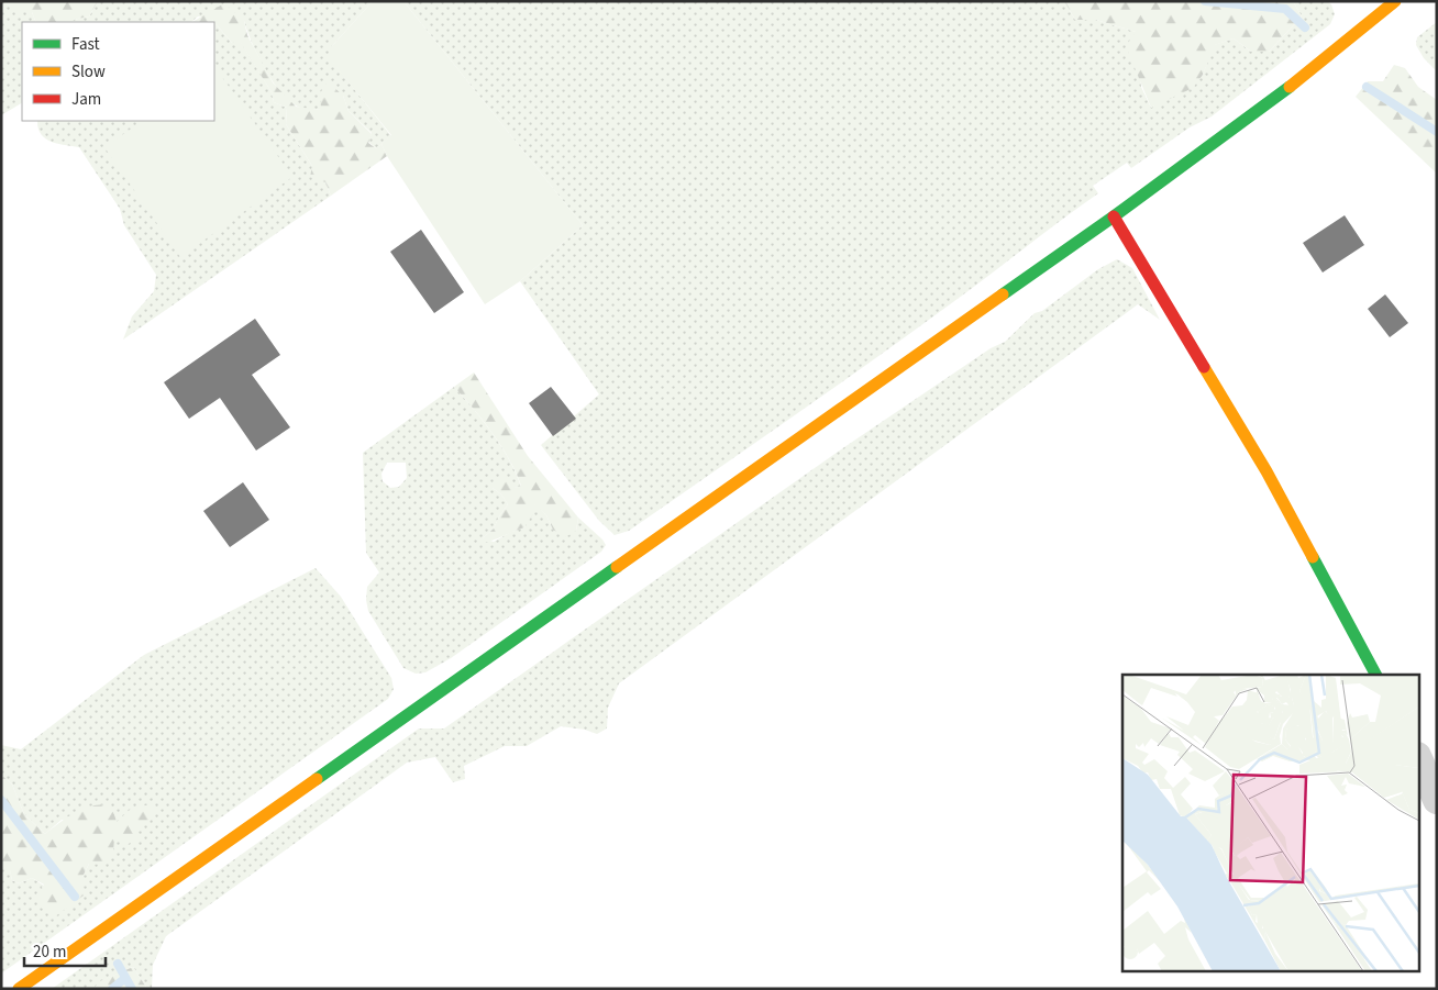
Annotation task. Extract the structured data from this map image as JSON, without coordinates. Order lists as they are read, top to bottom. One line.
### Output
{"legend":["Fast","Slow","Jam"],"scale_bar":"20 m"}
